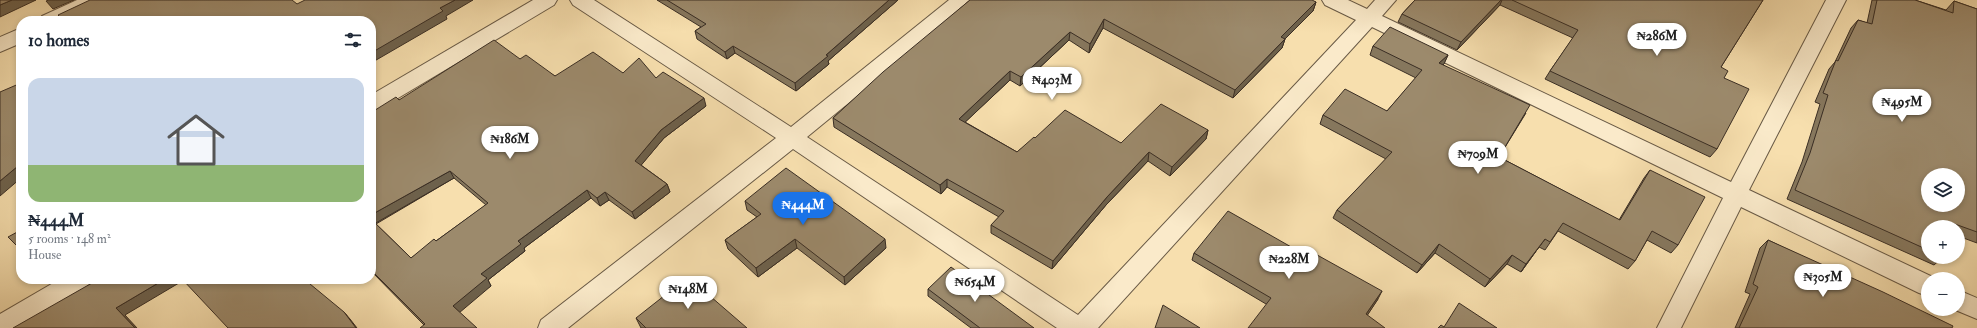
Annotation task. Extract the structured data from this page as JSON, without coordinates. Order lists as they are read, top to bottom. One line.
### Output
{"page":{"heading":"10 homes","price":["₦286M","₦403M","₦495M","₦186M","₦709M","₦444M","₦228M","₦305M","₦654M","₦148M"],"list":[{"name":"₦444M","note":"5 rooms · 148 m² · House"}],"map_buttons":["+","−"]}}
